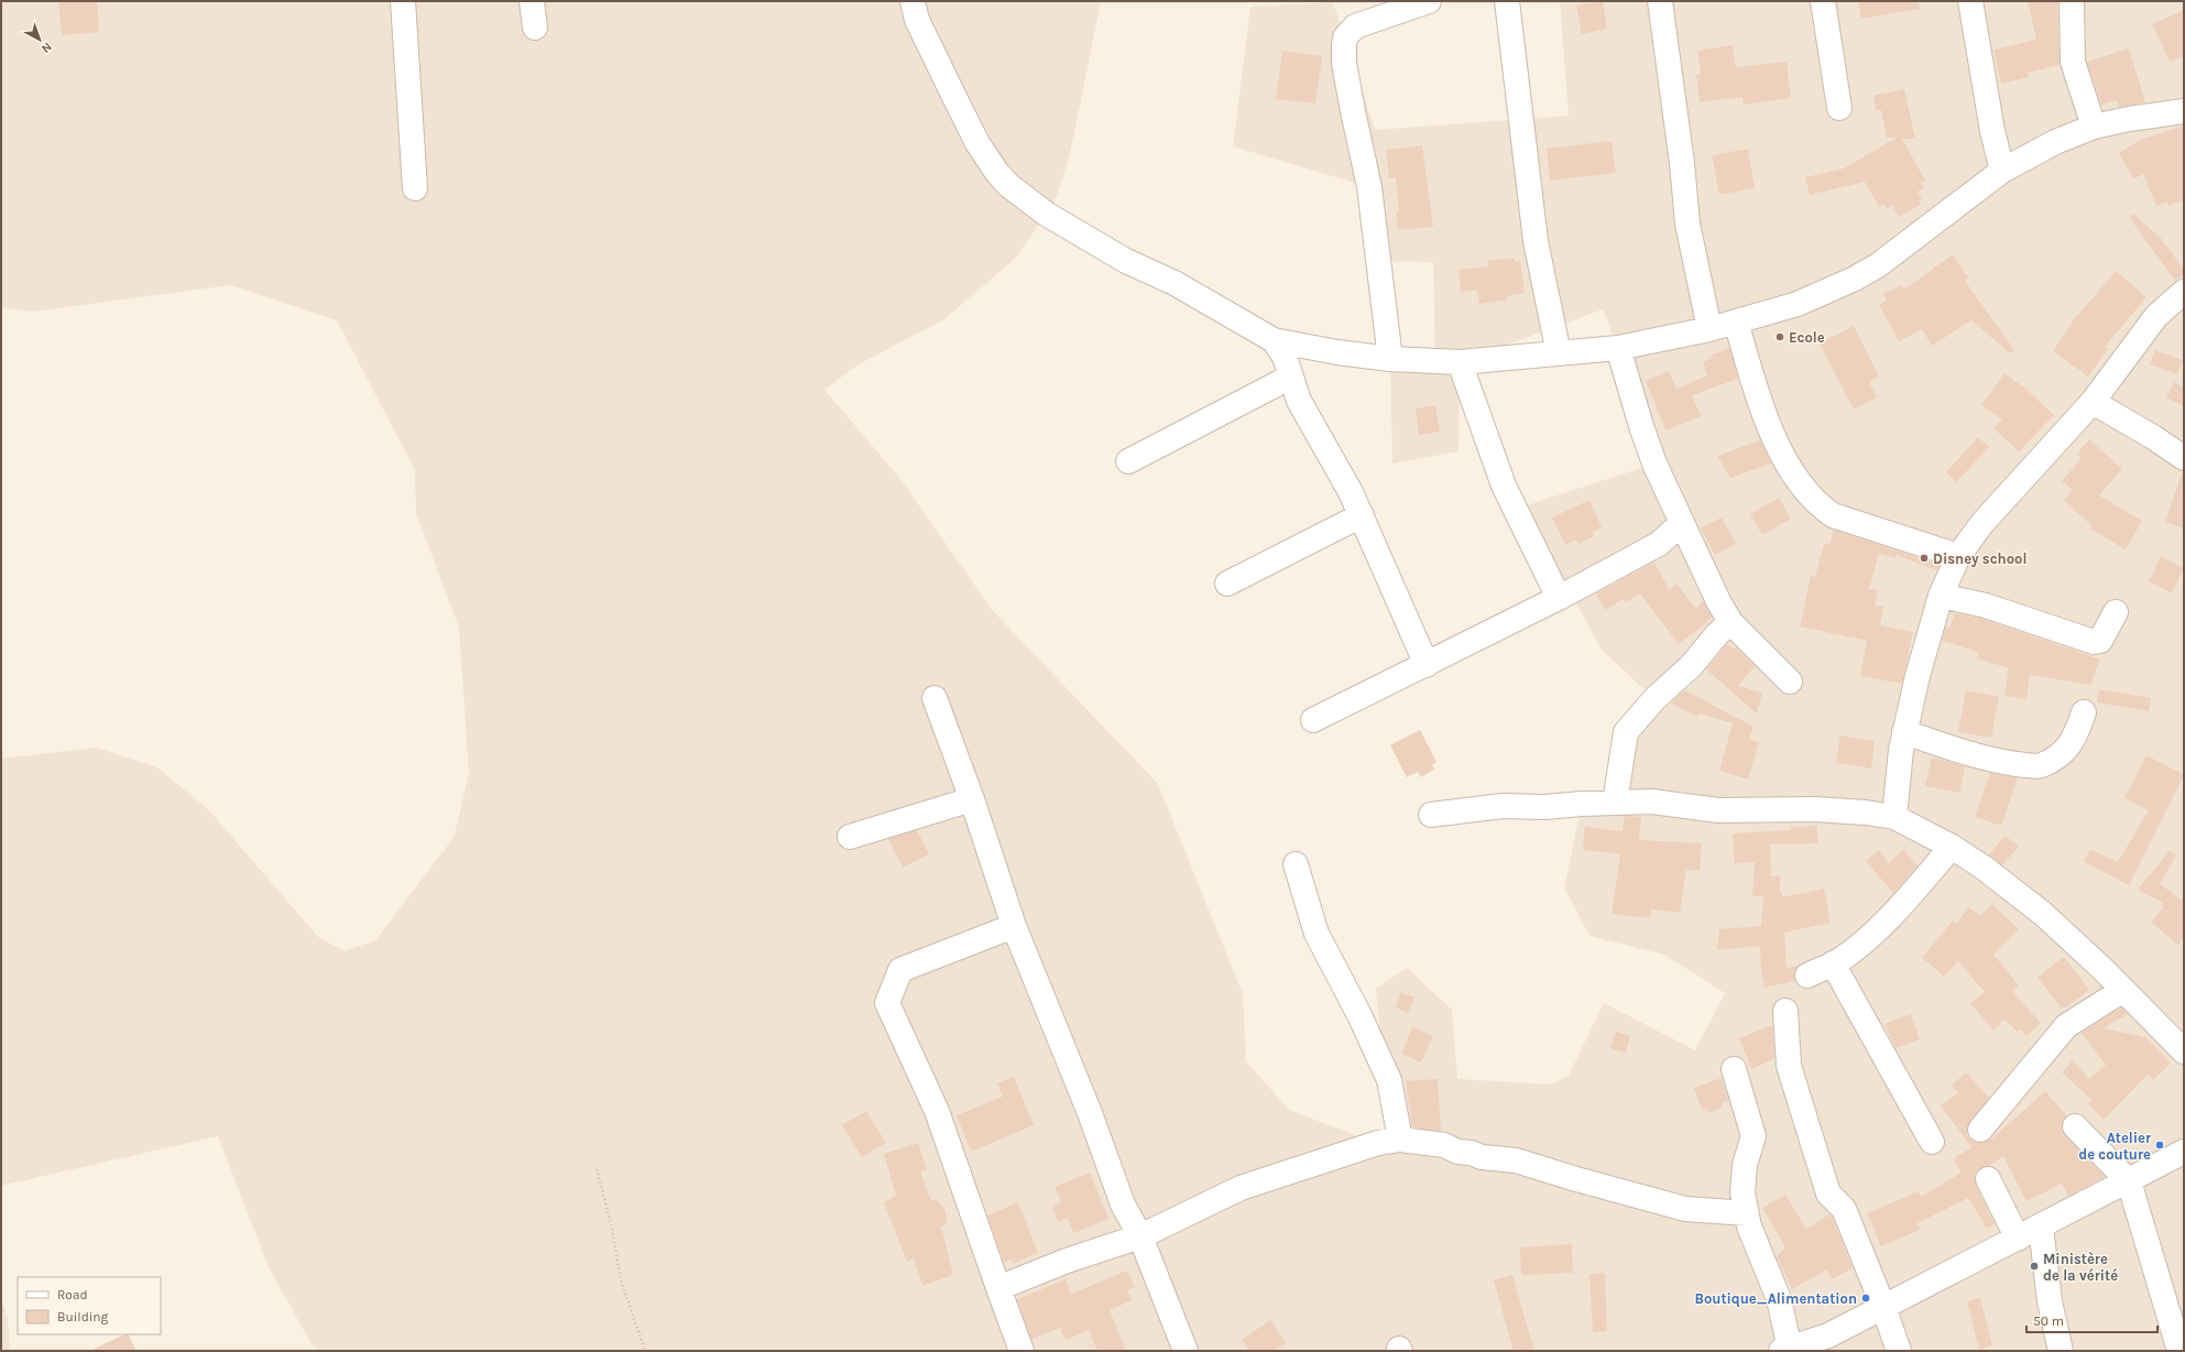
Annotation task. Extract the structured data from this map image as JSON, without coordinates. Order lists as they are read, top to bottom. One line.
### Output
{"places":["Ecole","Disney school","Atelier de couture","Ministère de la vérité","Boutique_Alimentation"],"legend":["Road","Building"],"scale_bar":"50 m","north":"bottom right"}
